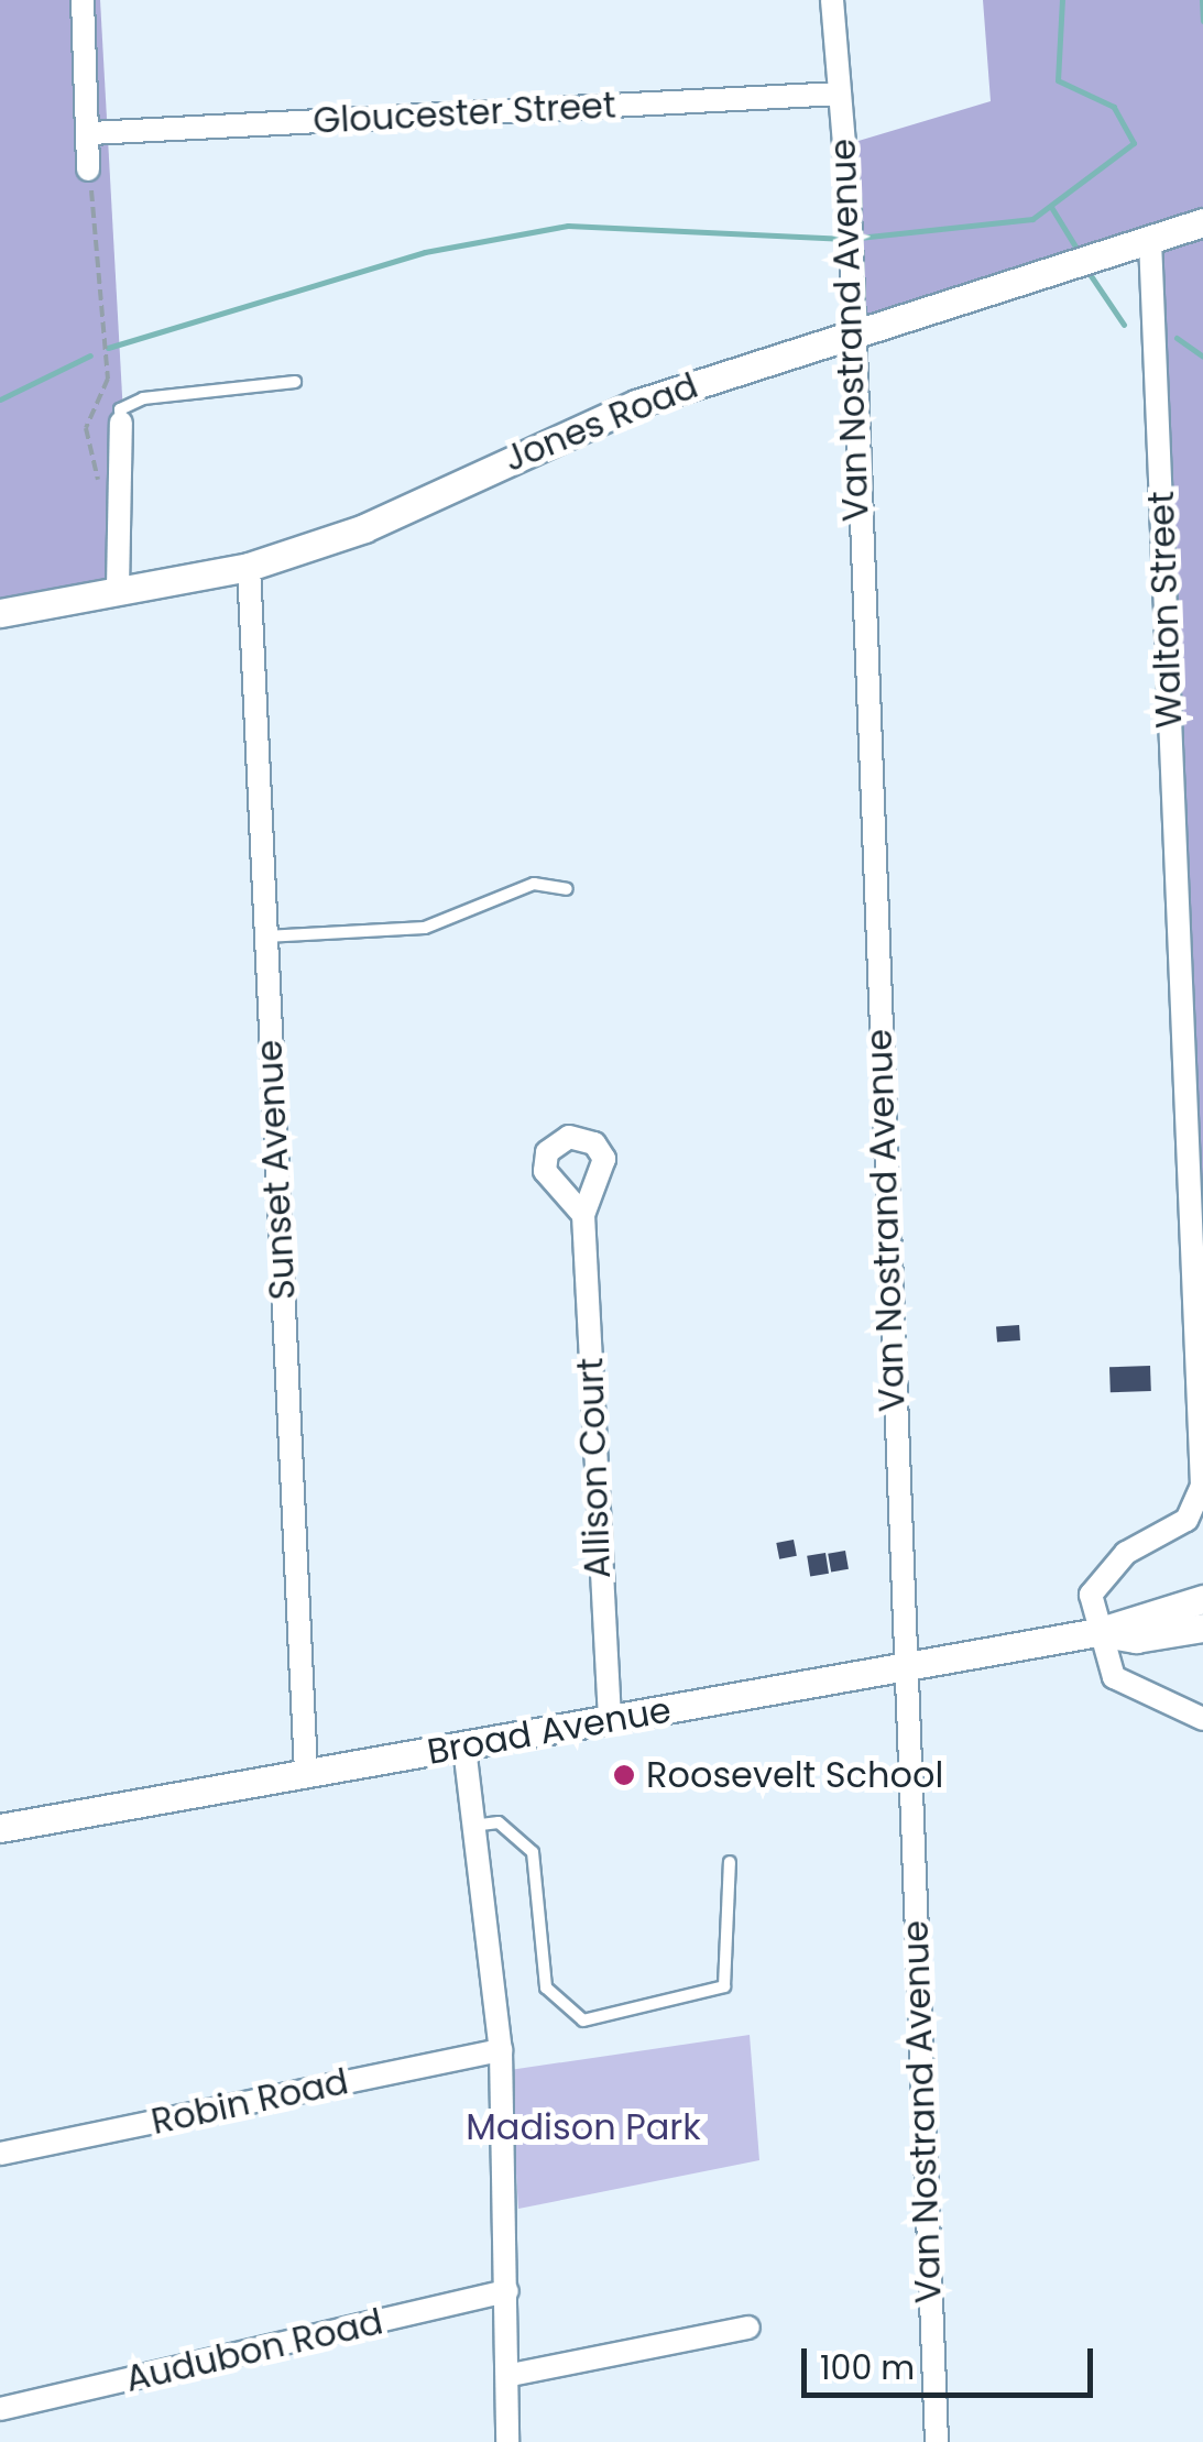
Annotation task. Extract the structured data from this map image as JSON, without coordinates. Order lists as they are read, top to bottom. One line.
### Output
{"streets":{"street":["Gloucester Street","Van Nostrand Avenue","Jones Road","Walton Street","Sunset Avenue","Allison Court","Broad Avenue","Robin Road","Audubon Road"]},"crossings":[["Gloucester Street","Van Nostrand Avenue"],["Van Nostrand Avenue","Jones Road"],["Van Nostrand Avenue","Broad Avenue"],["Jones Road","Walton Street"],["Jones Road","Sunset Avenue"],["Walton Street","Broad Avenue"],["Sunset Avenue","Broad Avenue"],["Allison Court","Broad Avenue"]],"parks":["Madison Park"],"places":["Roosevelt School"],"scale_bar":"100 m"}
